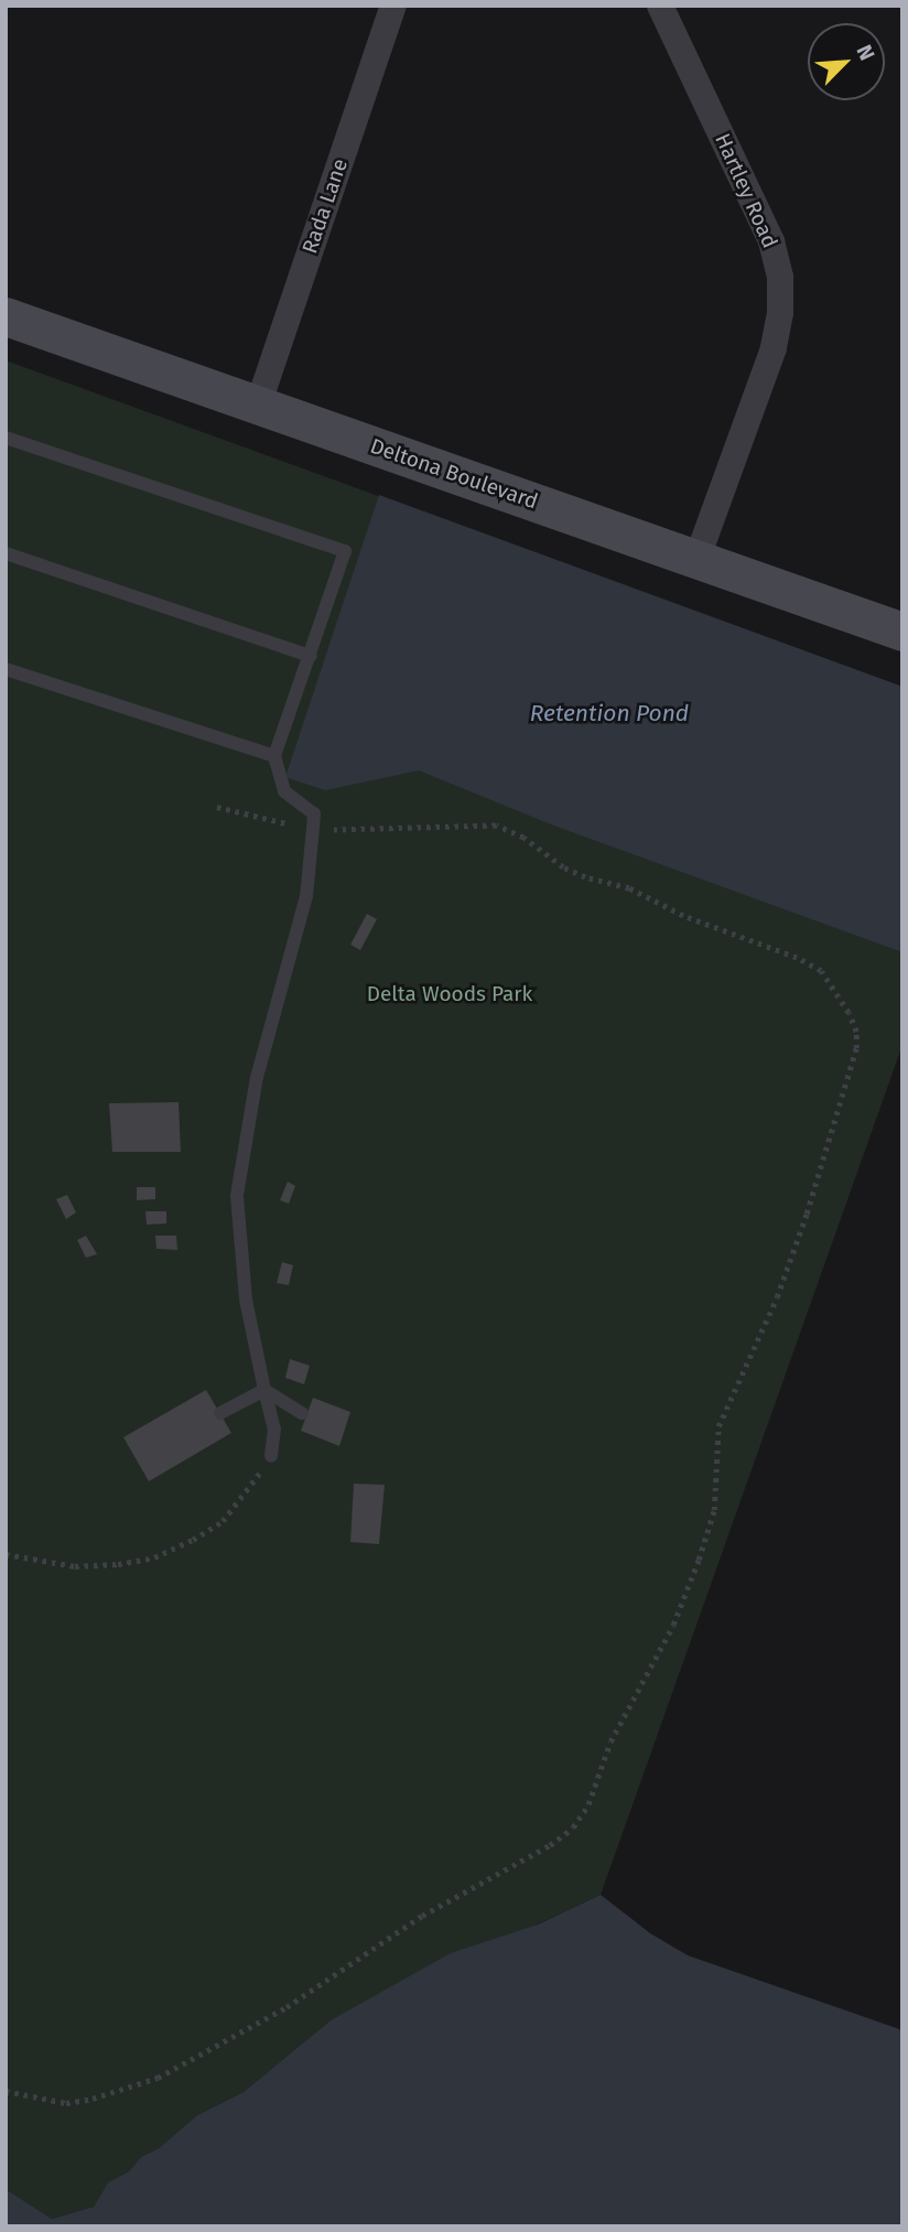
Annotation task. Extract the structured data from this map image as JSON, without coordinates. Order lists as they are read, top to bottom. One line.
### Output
{"streets":{"main road":["Deltona Boulevard"],"street":["Hartley Road","Rada Lane"]},"crossings":[["Hartley Road","Deltona Boulevard"],["Rada Lane","Deltona Boulevard"]],"water":["Retention Pond"],"parks":["Delta Woods Park"],"north":"top right"}
